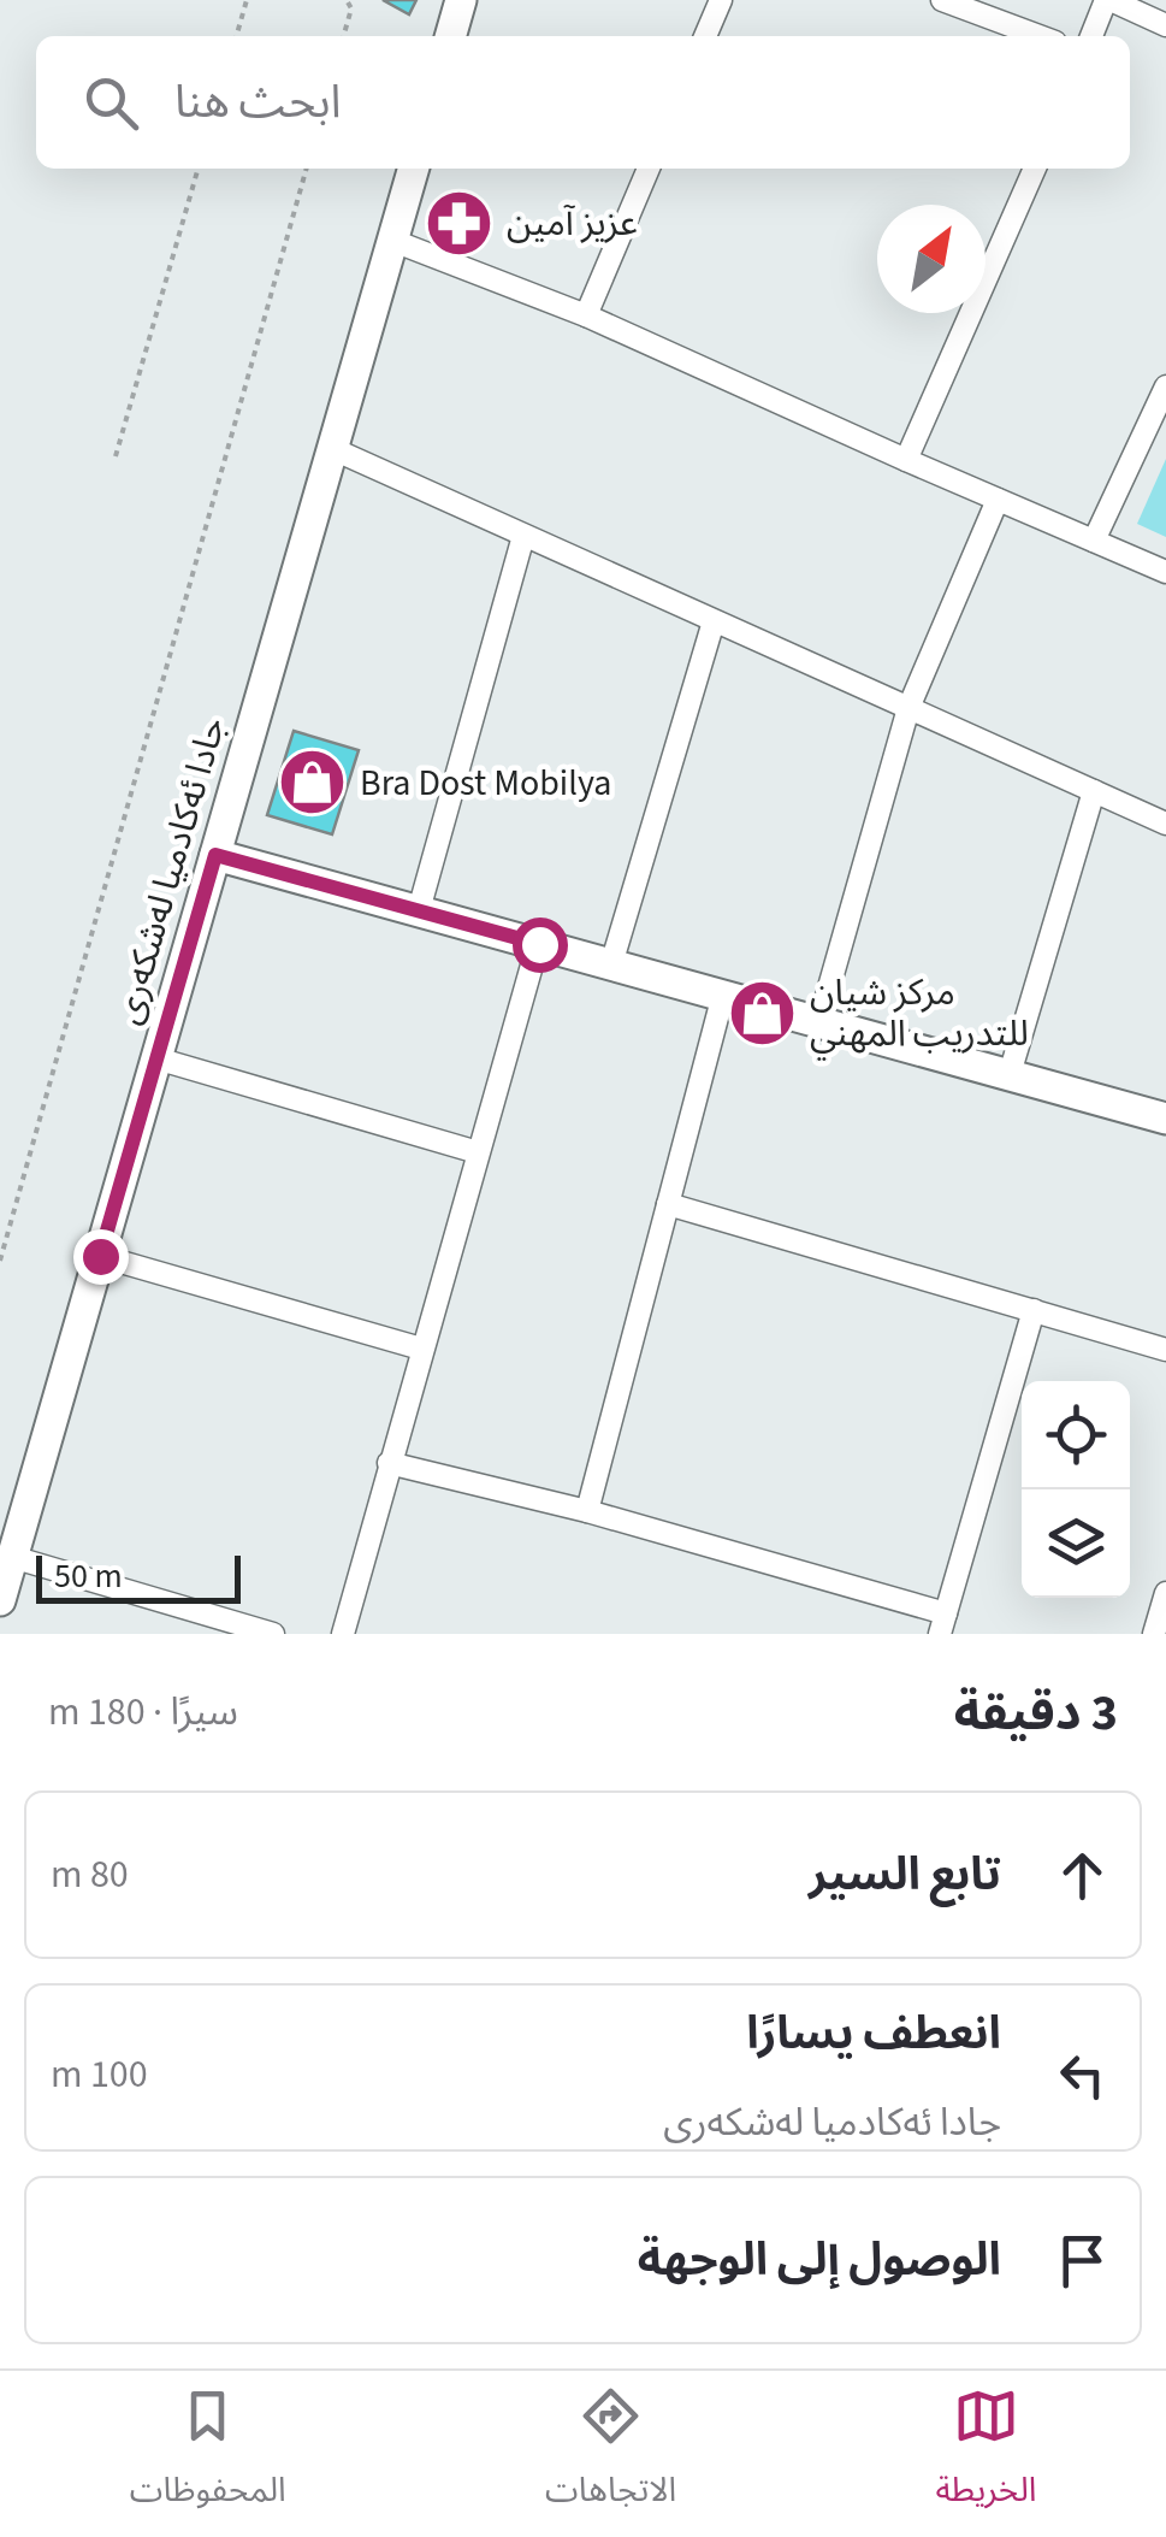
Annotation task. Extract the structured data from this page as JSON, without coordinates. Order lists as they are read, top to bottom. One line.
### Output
{"streets":{"main road":["جادا ئه‌كادميا له‌شكه‌رى"]},"places":{"pharmacy":["عزيز آمين"],"shop":["Bra Dost Mobilya","مركز شيان للتدريب المهني"]},"scale_bar":"50 m","north":"top right","page":{"search":"ابحث هنا","scale":"50 m","heading":["3 دقيقة","سيرًا · 180 m"],"list":[["تابع السير","80 m"],["انعطف يسارًا","جادا ئه‌كادميا له‌شكه‌رى","100 m"],"الوصول إلى الوجهة"],"nav":["الخريطة","الاتجاهات","المحفوظات"]}}
